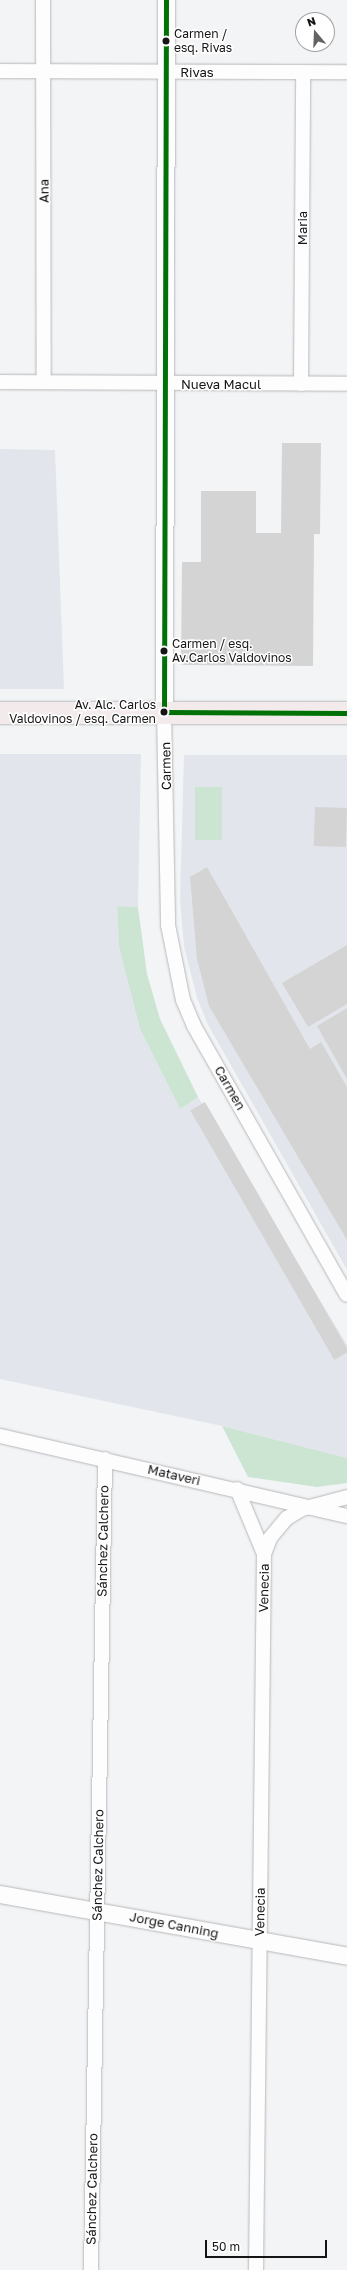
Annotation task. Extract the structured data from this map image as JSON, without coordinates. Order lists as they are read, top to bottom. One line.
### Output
{"streets":{"street":["Rivas","Ana","Maria","Nueva Macul","Carmen","Mataveri","Sánchez Calchero","Venecia","Jorge Canning"]},"crossings":[["Rivas","Ana"],["Rivas","Maria"],["Rivas","Carmen"],["Ana","Nueva Macul"],["Maria","Nueva Macul"],["Nueva Macul","Carmen"],["Mataveri","Sánchez Calchero"],["Mataveri","Venecia"],["Sánchez Calchero","Jorge Canning"],["Venecia","Jorge Canning"]],"places":["Carmen / esq. Rivas","Carmen / esq. Av.Carlos Valdovinos","Av. Alc. Carlos Valdovinos / esq. Carmen"],"scale_bar":"50 m","north":"top"}
